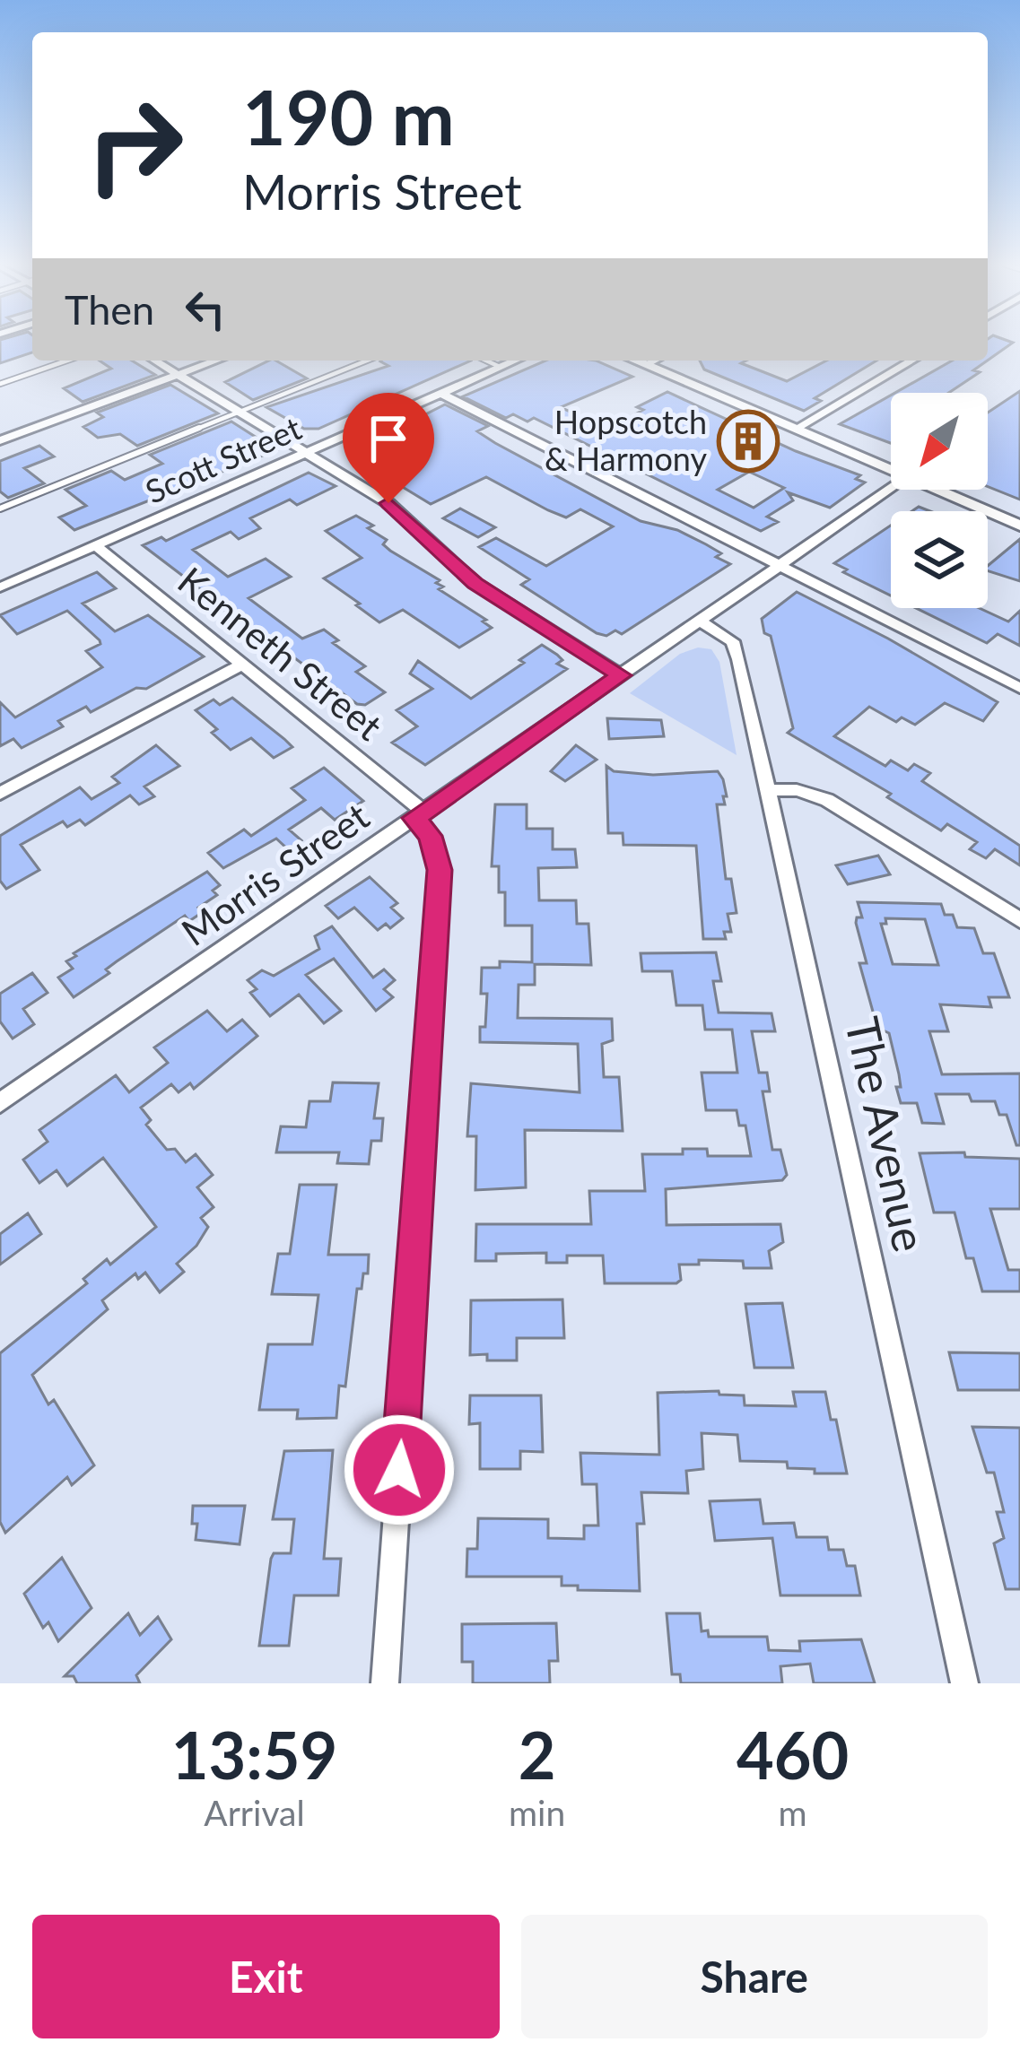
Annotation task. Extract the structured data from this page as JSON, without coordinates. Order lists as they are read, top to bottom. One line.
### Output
{"streets":{"street":["Scott Street","Kenneth Street","Morris Street","The Avenue"]},"crossings":[["Scott Street","Kenneth Street"],["Kenneth Street","Morris Street"],["Morris Street","The Avenue"]],"places":{"building":["Hopscotch & Harmony"]},"north":"bottom left","page":{"turn":["190 m","Morris Street"],"then":"Then","eta":["13:59","Arrival","2","min","460","m"],"buttons":["Exit","Share"]}}
